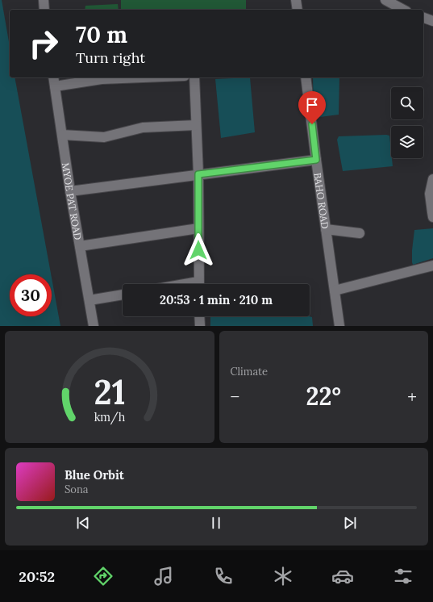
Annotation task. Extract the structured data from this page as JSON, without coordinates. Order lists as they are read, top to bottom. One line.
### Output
{"streets":{"street":["MYOE PAT ROAD","BAHO ROAD"]},"page":{"turn":["70 m","Turn right"],"limit":"30","trip":"20:53 · 1 min · 210 m","tile":"Climate","heat":["−","22°","+"],"song":["Blue Orbit","Sona"],"tabs":"20:52","gauge":["21","km/h"]}}
